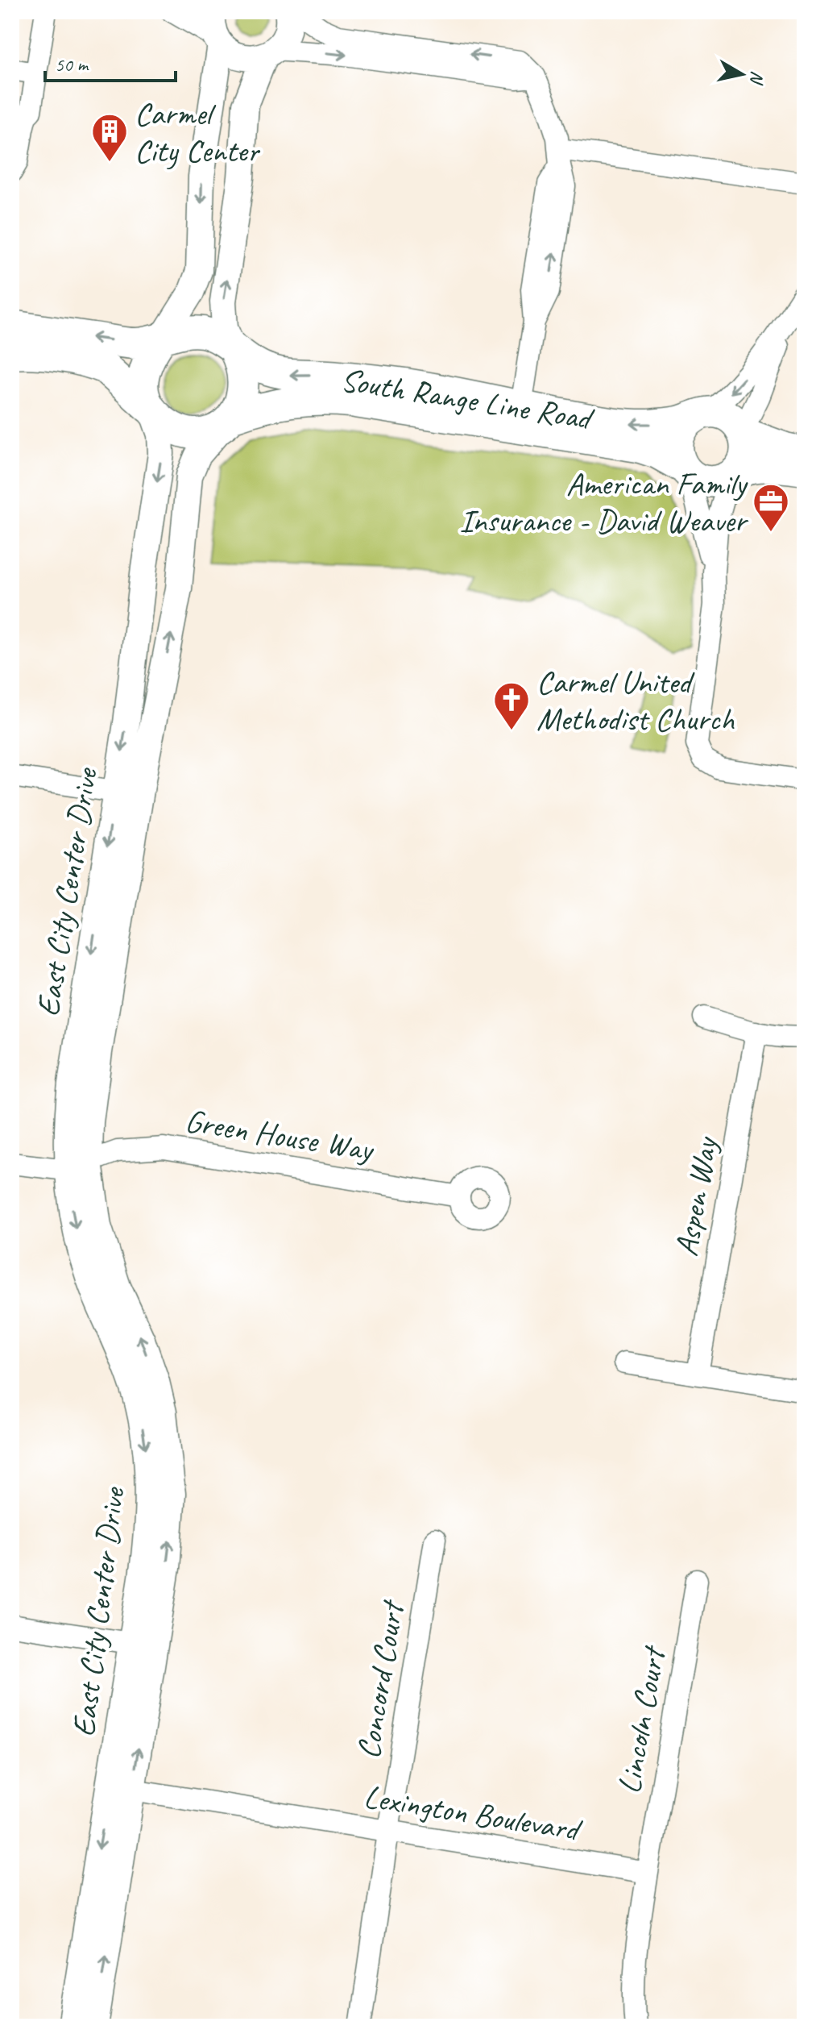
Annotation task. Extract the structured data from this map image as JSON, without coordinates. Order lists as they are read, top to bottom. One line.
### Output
{"streets":{"main road":["South Range Line Road"],"street":["East City Center Drive","Green House Way","Aspen Way","Concord Court","Lincoln Court","Lexington Boulevard"]},"crossings":[["South Range Line Road","East City Center Drive"],["East City Center Drive","Green House Way"],["East City Center Drive","Lexington Boulevard"],["Concord Court","Lexington Boulevard"],["Lincoln Court","Lexington Boulevard"]],"places":{"building":["Carmel City Center"],"office":["American Family Insurance - David Weaver"],"church":["Carmel United Methodist Church"]},"scale_bar":"50 m","north":"right"}
